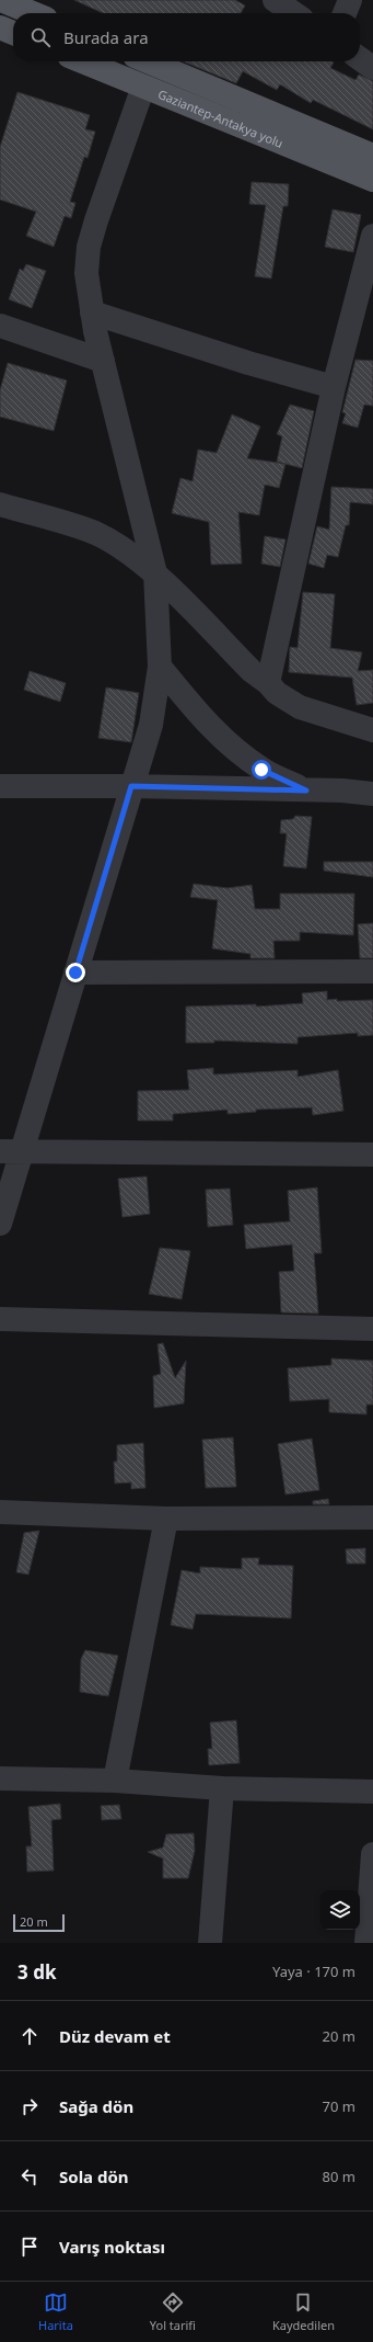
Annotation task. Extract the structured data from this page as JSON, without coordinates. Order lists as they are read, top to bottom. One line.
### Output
{"streets":{"main road":["Gaziantep-Antakya yolu"]},"scale_bar":"20 m","page":{"search":"Burada ara","scale":"20 m","heading":["3 dk","Yaya · 170 m"],"list":[["Düz devam et","20 m"],["Sağa dön","70 m"],["Sola dön","80 m"],"Varış noktası"],"nav":["Harita","Yol tarifi","Kaydedilen"]}}
